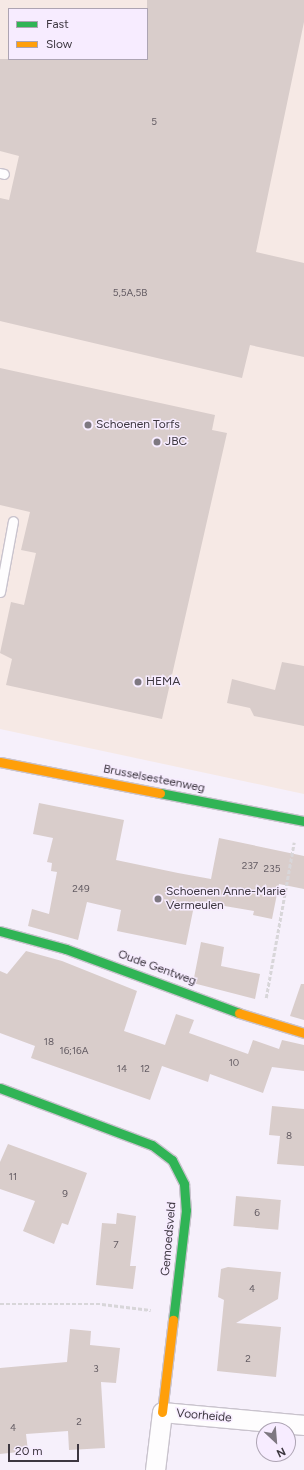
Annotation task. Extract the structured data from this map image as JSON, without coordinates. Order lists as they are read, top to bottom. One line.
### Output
{"streets":{"street":["Brusselsesteenweg","Oude Gentweg","Gemoedsveld","Voorheide"]},"crossings":[["Gemoedsveld","Voorheide"]],"places":["Schoenen Torfs","JBC","HEMA","Schoenen Anne-Marie Vermeulen"],"house_numbers":["5","5,5A,5B","237","235","249","18","16;16A","10","14","12","8","11","9","6","7","4","2","3","2","4"],"legend":["Fast","Slow"],"scale_bar":"20 m","north":"bottom right"}
